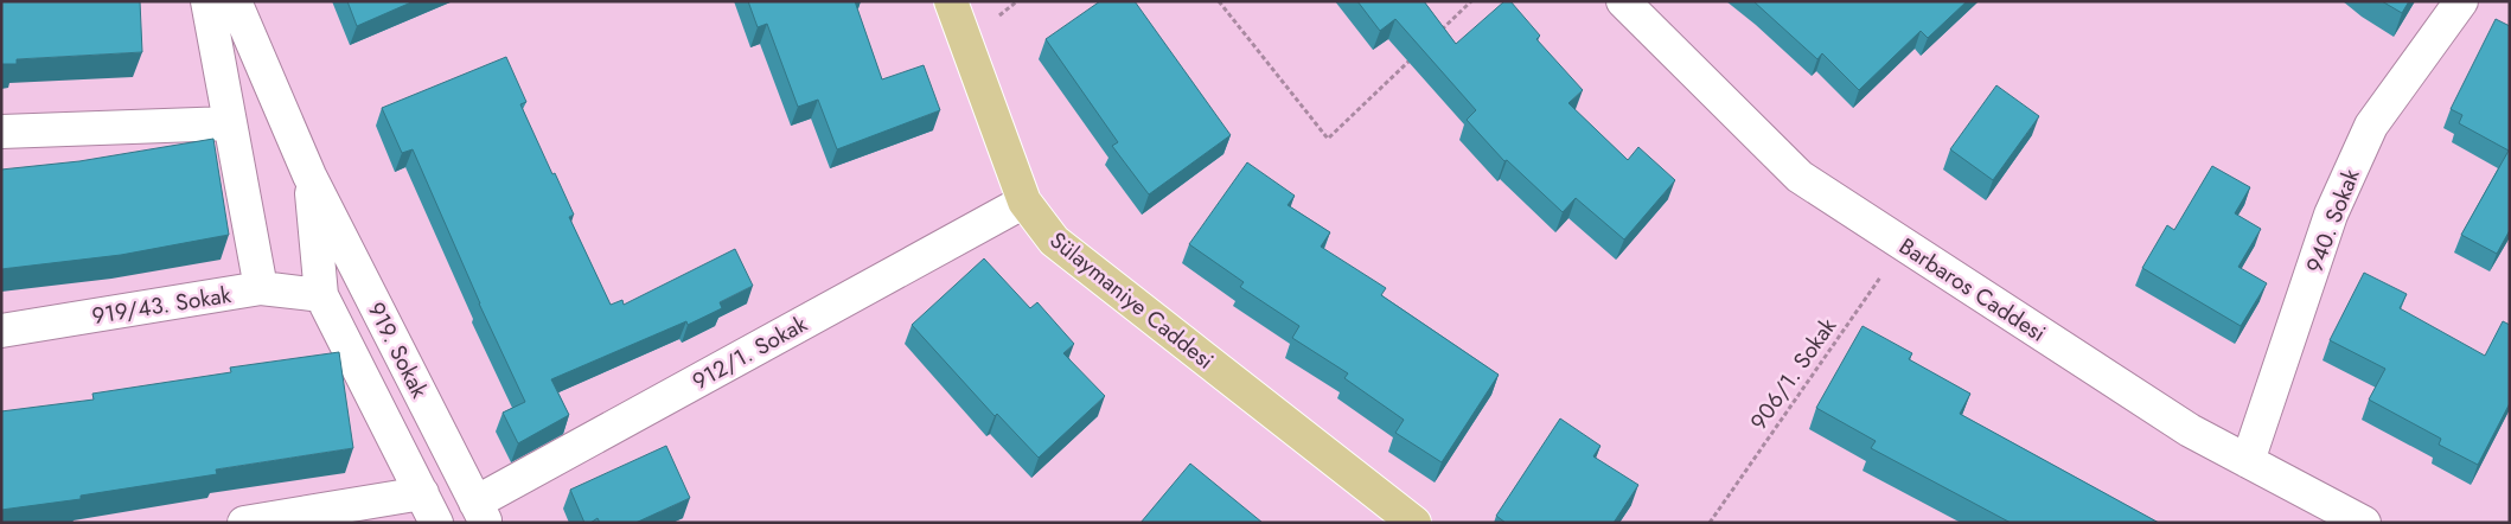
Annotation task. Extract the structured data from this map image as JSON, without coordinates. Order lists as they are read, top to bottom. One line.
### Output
{"streets":{"main road":["Sülaymaniye Caddesi"],"street":["940. Sokak","Barbaros Caddesi","919/43. Sokak","919. Sokak","912/1. Sokak"],"path":["906/1. Sokak"]},"crossings":[["940. Sokak","Barbaros Caddesi"],["Barbaros Caddesi","906/1. Sokak"],["Sülaymaniye Caddesi","912/1. Sokak"],["919/43. Sokak","919. Sokak"],["919. Sokak","912/1. Sokak"]]}
